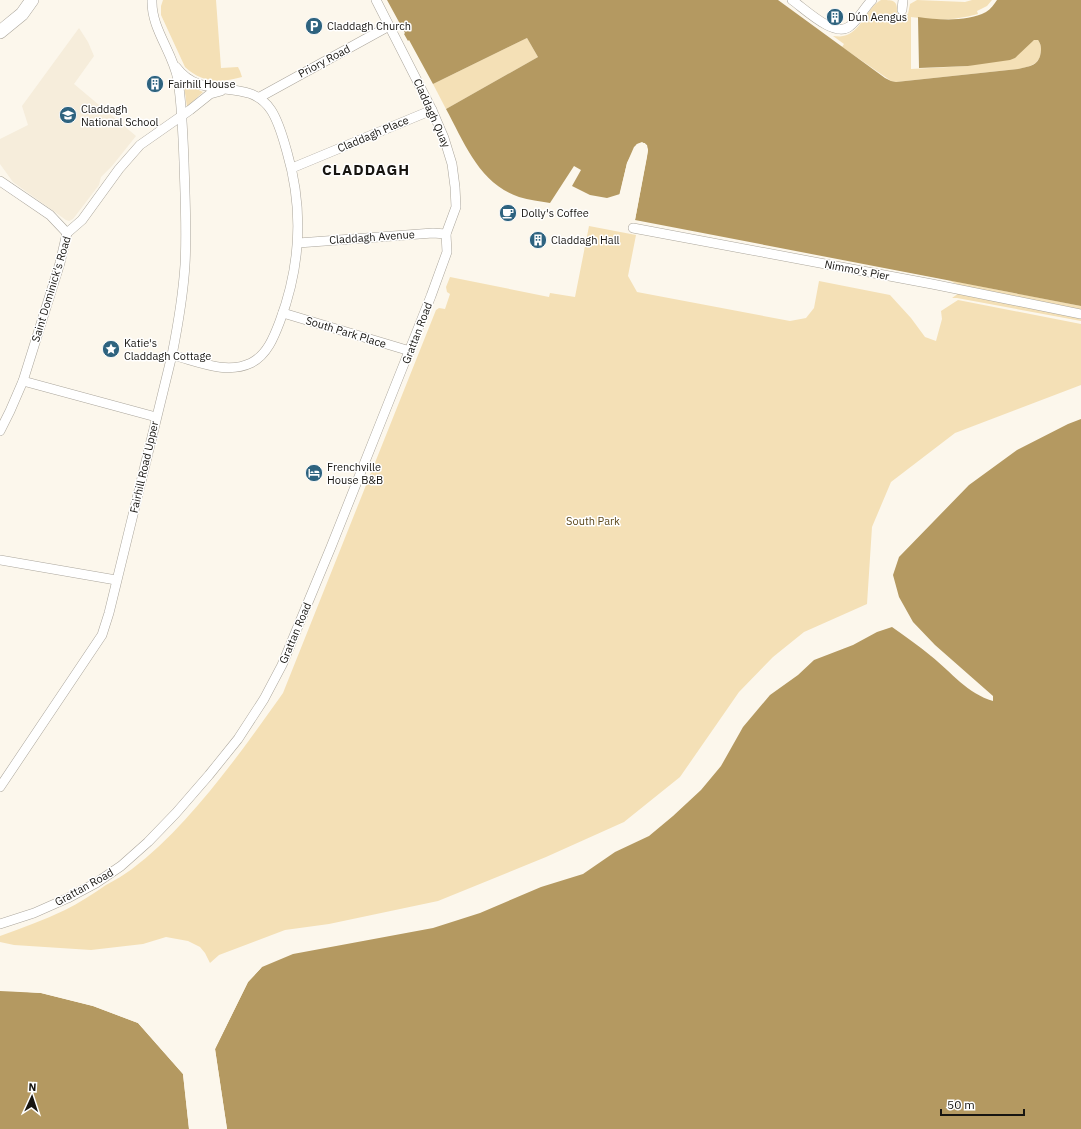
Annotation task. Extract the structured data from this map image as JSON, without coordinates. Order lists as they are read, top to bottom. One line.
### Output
{"streets":{"street":["Priory Road","Claddagh Quay","Claddagh Place","Claddagh Avenue","Nimmo's Pier","Saint Dominick's Road","South Park Place","Grattan Road","Fairhill Road Upper"]},"crossings":[["Priory Road","Claddagh Quay"],["Claddagh Quay","Claddagh Place"],["Claddagh Quay","Claddagh Avenue"],["Claddagh Quay","Grattan Road"],["Claddagh Avenue","Grattan Road"],["Saint Dominick's Road","Fairhill Road Upper"],["South Park Place","Grattan Road"]],"districts":["CLADDAGH"],"parks":["South Park"],"places":{"building":["Dún Aengus","Fairhill House","Claddagh Hall"],"parking":["Claddagh Church"],"school or university":["Claddagh National School"],"cafe":["Dolly's Coffee"],"place":["Katie's Claddagh Cottage"],"hotel":["Frenchville House B&B"]},"scale_bar":"50 m","north":"top"}
